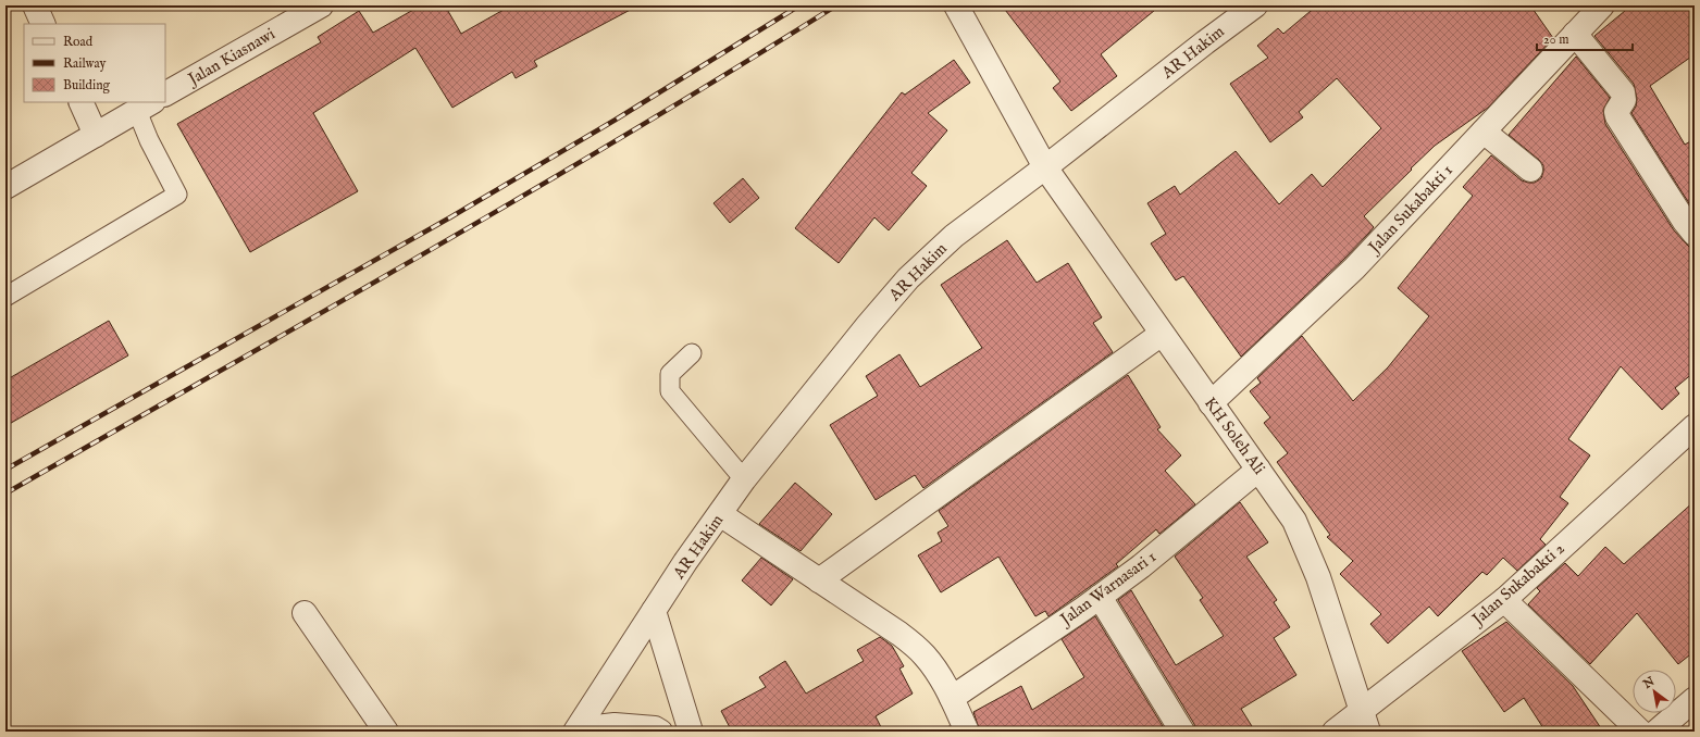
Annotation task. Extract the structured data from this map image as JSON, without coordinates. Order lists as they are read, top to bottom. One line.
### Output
{"streets":{"street":["AR Hakim","Jalan Kiasnawi","Jalan Sukabakti 1","KH Soleh Ali","Jalan Sukabakti 2","Jalan Warnasari 1"]},"crossings":[["AR Hakim","KH Soleh Ali"],["Jalan Sukabakti 1","KH Soleh Ali"],["KH Soleh Ali","Jalan Sukabakti 2"],["KH Soleh Ali","Jalan Warnasari 1"]],"legend":["Road","Railway","Building"],"scale_bar":"20 m","north":"top left"}
